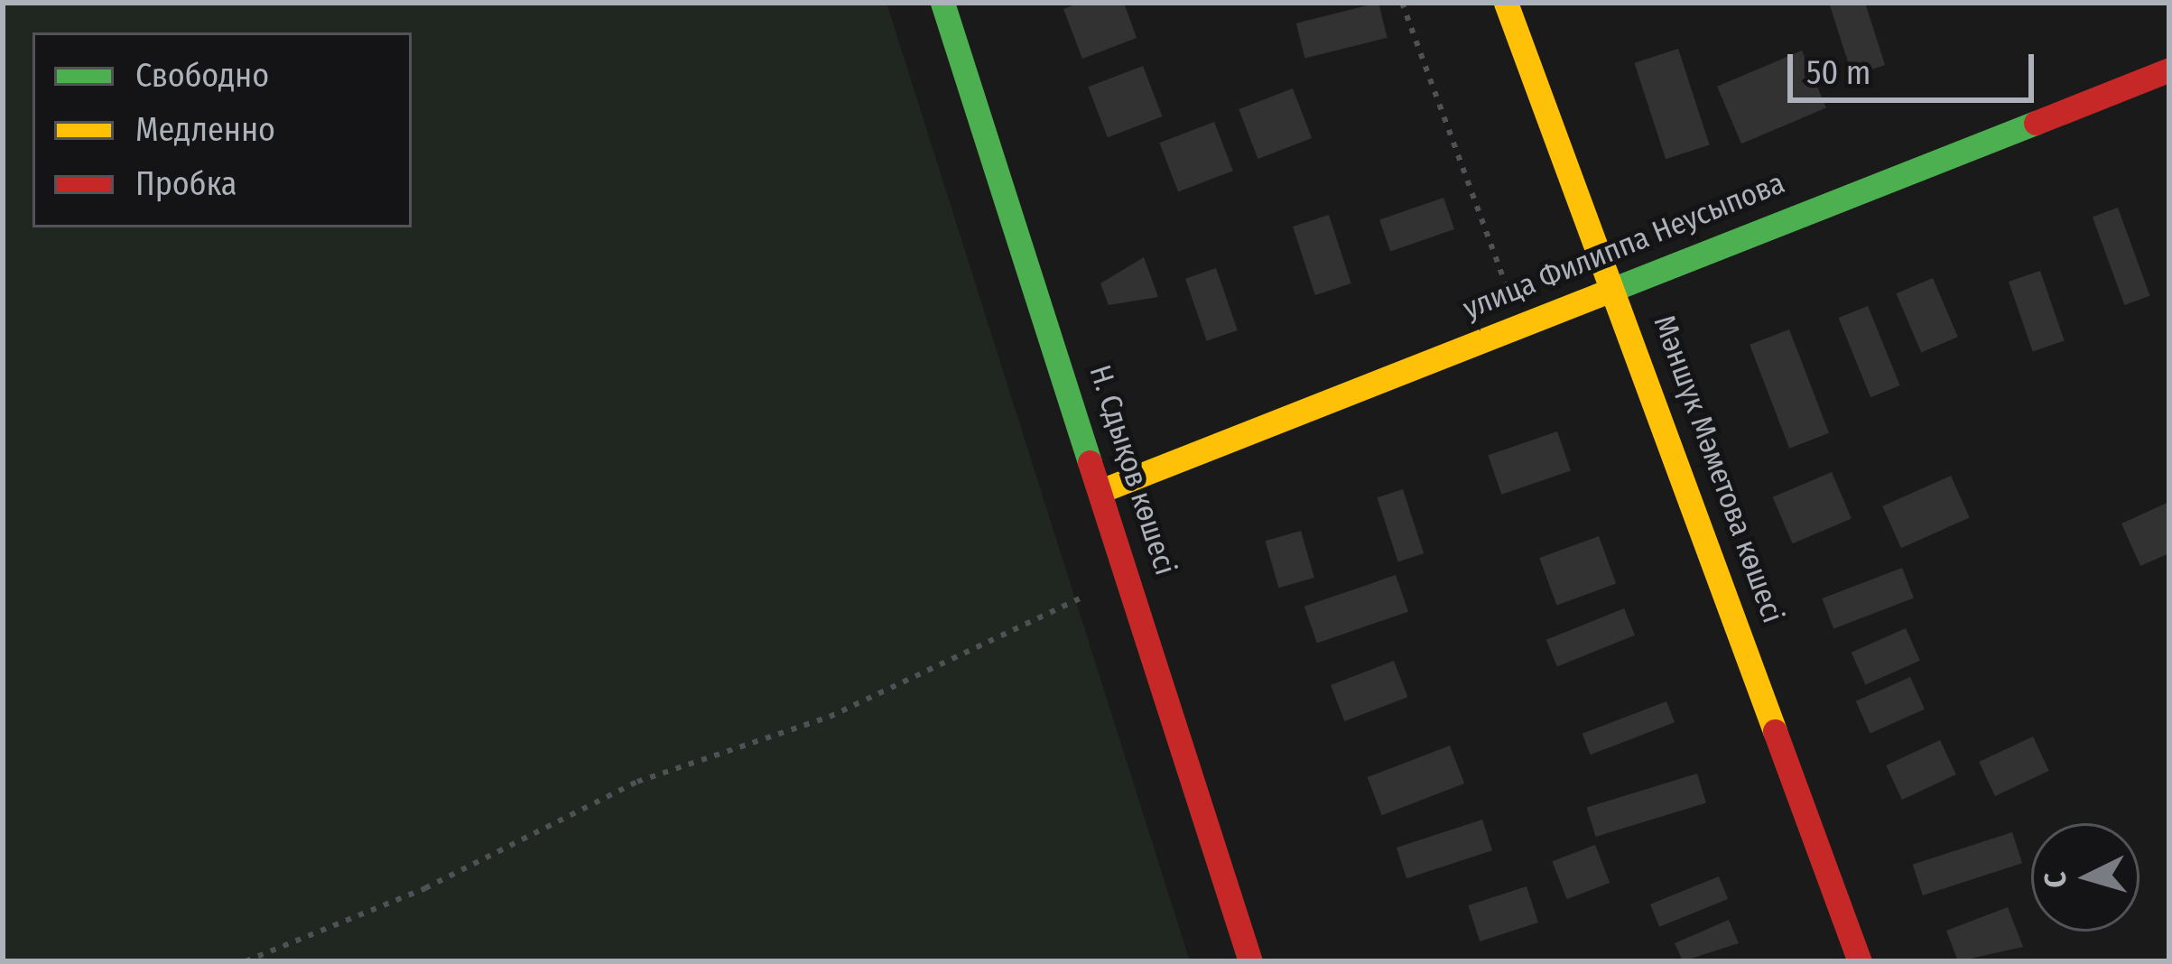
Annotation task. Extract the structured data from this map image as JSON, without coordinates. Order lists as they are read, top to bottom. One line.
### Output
{"streets":{"street":["улица Филиппа Неусыпова","Мәншүк Мәметова көшесі","Н. Сдықов көшесі"]},"crossings":[["улица Филиппа Неусыпова","Мәншүк Мәметова көшесі"],["улица Филиппа Неусыпова","Н. Сдықов көшесі"]],"legend":["Свободно","Медленно","Пробка"],"scale_bar":"50 m","north":"left"}
